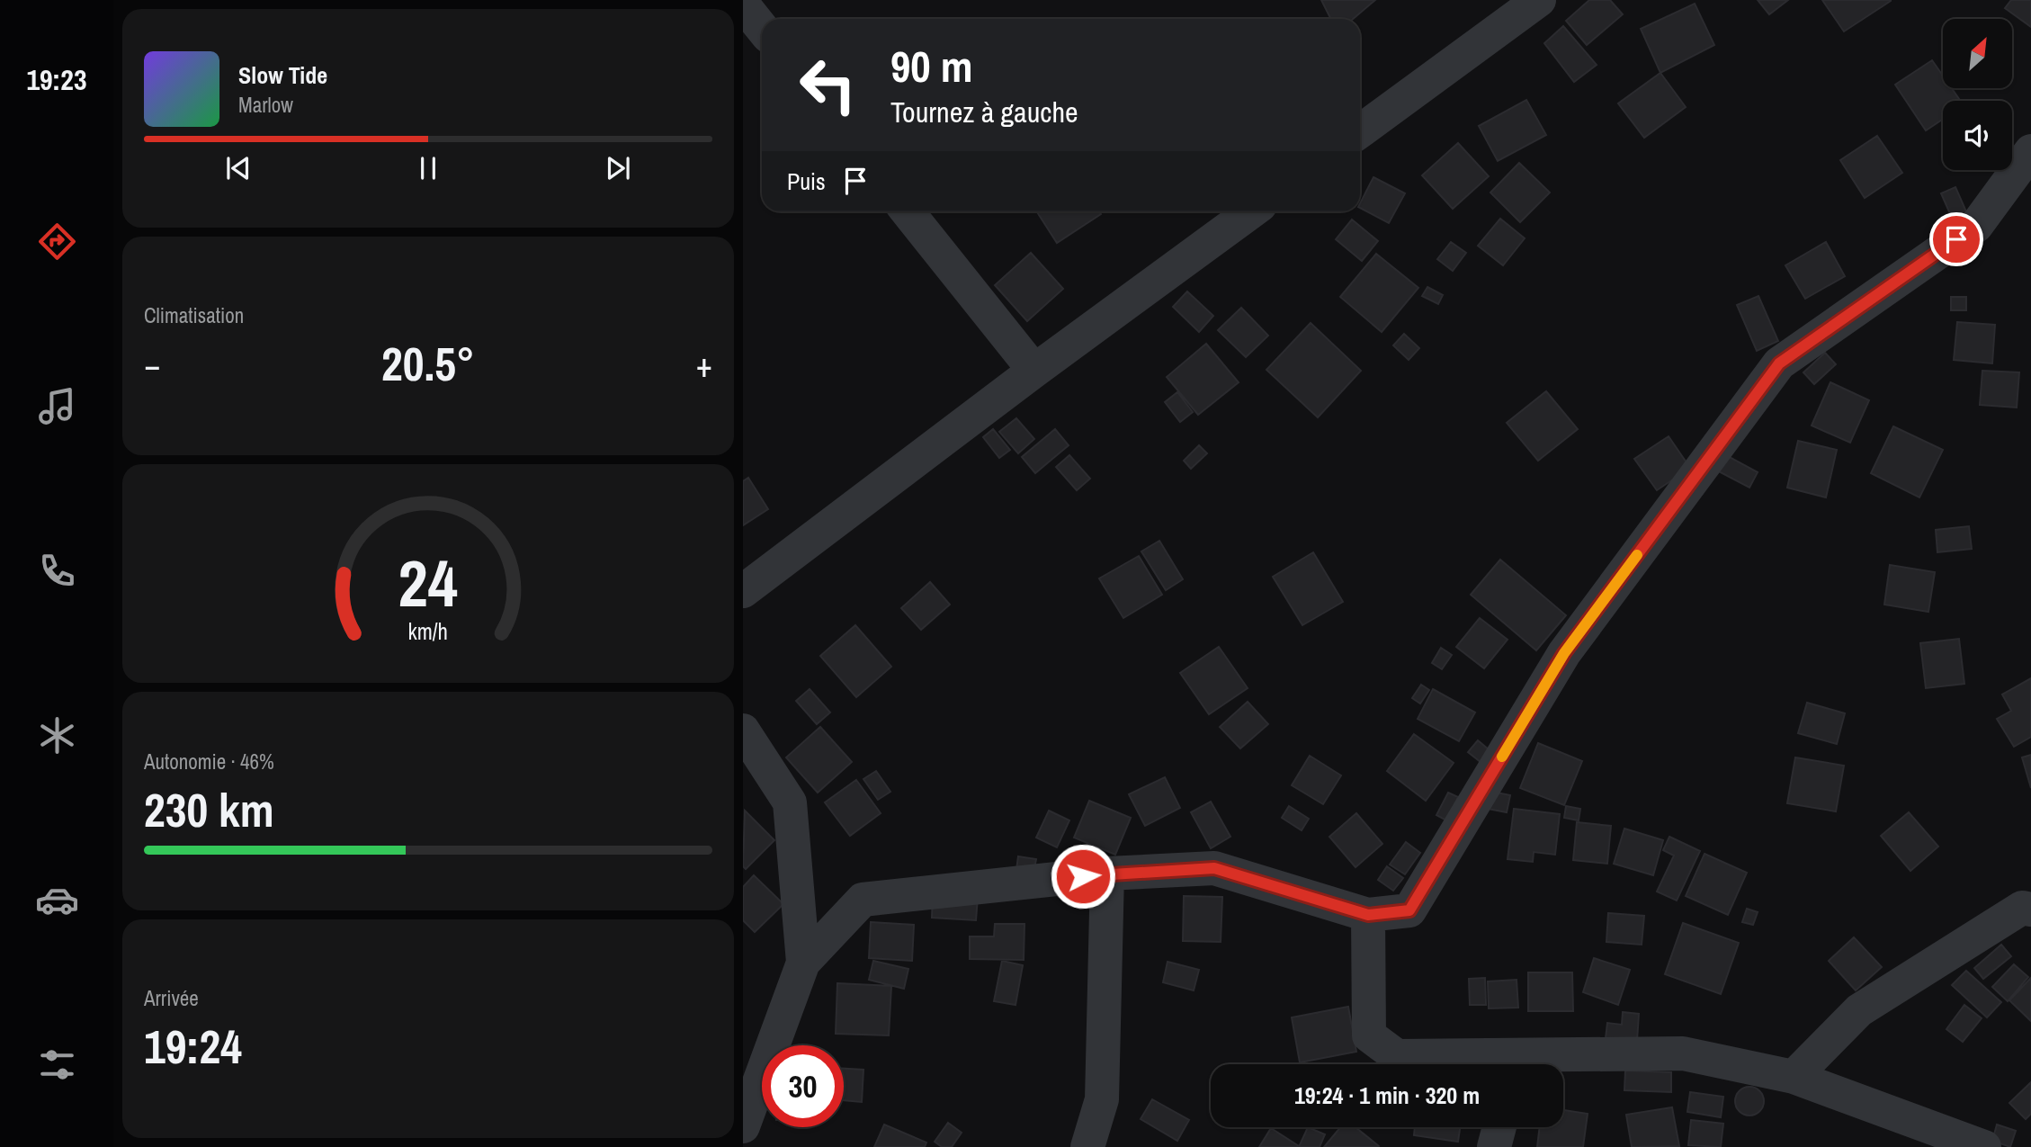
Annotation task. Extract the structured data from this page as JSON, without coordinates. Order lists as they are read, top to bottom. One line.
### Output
{"north":"top right","page":{"tabs":"19:23","turn":["90 m","Tournez à gauche"],"song":["Slow Tide","Marlow"],"then":"Puis","tile":["Climatisation",["Autonomie · 46%","230 km"],["Arrivée","19:24"]],"heat":["−","20.5°","+"],"limit":"30","trip":"19:24 · 1 min · 320 m","gauge":["24","km/h"]}}
